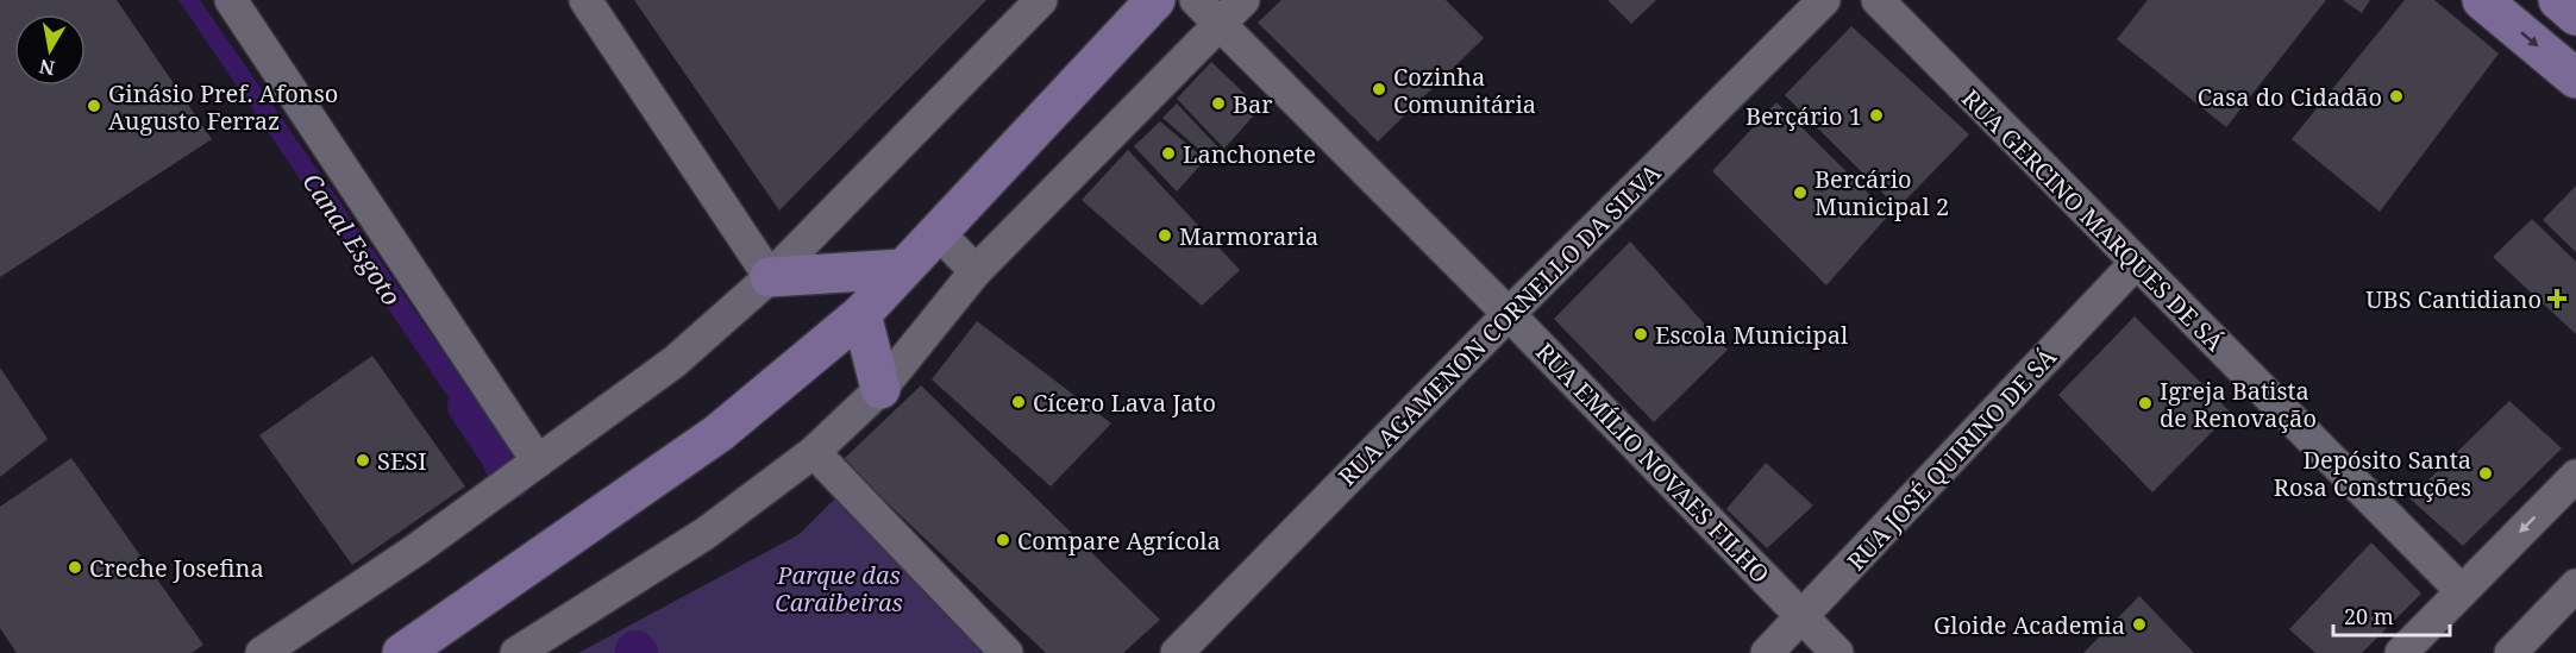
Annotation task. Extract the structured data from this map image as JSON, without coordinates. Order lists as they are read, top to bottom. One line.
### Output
{"streets":{"street":["RUA GERCINO MARQUES DE SÁ","RUA AGAMENON CORNELLO DA SILVA","RUA JOSÉ QUIRINO DE SÁ","RUA EMÍLIO NOVAES FILHO"]},"crossings":[["RUA GERCINO MARQUES DE SÁ","RUA JOSÉ QUIRINO DE SÁ"],["RUA AGAMENON CORNELLO DA SILVA","RUA EMÍLIO NOVAES FILHO"],["RUA JOSÉ QUIRINO DE SÁ","RUA EMÍLIO NOVAES FILHO"]],"water":["Canal Esgoto"],"parks":["Parque das Caraibeiras"],"places":{"other":["Cozinha Comunitária","Casa do Cidadão","Bar","Ginásio Pref. Afonso Augusto Ferraz","Berçário 1","Lanchonete","Bercário Municipal 2","Marmoraria","Escola Municipal","Cícero Lava Jato","Igreja Batista de Renovação","SESI","Depósito Santa Rosa Construções","Compare Agrícola","Creche Josefina","Gloide Academia"],"health":["UBS Cantidiano"]},"scale_bar":"20 m","north":"bottom"}
